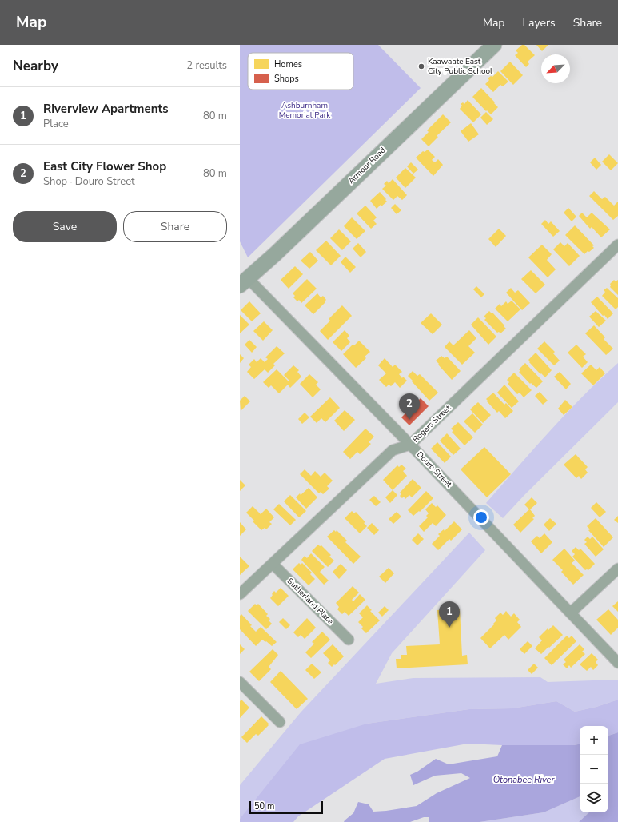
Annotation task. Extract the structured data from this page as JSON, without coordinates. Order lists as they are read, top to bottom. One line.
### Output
{"streets":{"main road":["Armour Road"],"street":["Rogers Street","Douro Street","Sutherland Place"]},"crossings":[["Armour Road","Douro Street"],["Rogers Street","Douro Street"],["Rogers Street","Sutherland Place"]],"water":["Otonabee River"],"parks":["Ashburnham Memorial Park"],"places":["Kaawaate East City Public School"],"legend":["Homes","Shops"],"scale_bar":"50 m","north":"bottom left","page":{"header":"Map","nav":["Map","Layers","Share"],"heading":["Nearby","2 results"],"list":[{"mark":"1","name":"Riverview Apartments","note":"Place","value":"80 m"},{"mark":"2","name":"East City Flower Shop","note":"Shop · Douro Street","value":"80 m"}],"buttons":["Save","Share"],"pins":["2","1"],"map_buttons":["+","−"],"scale":"50 m"}}
